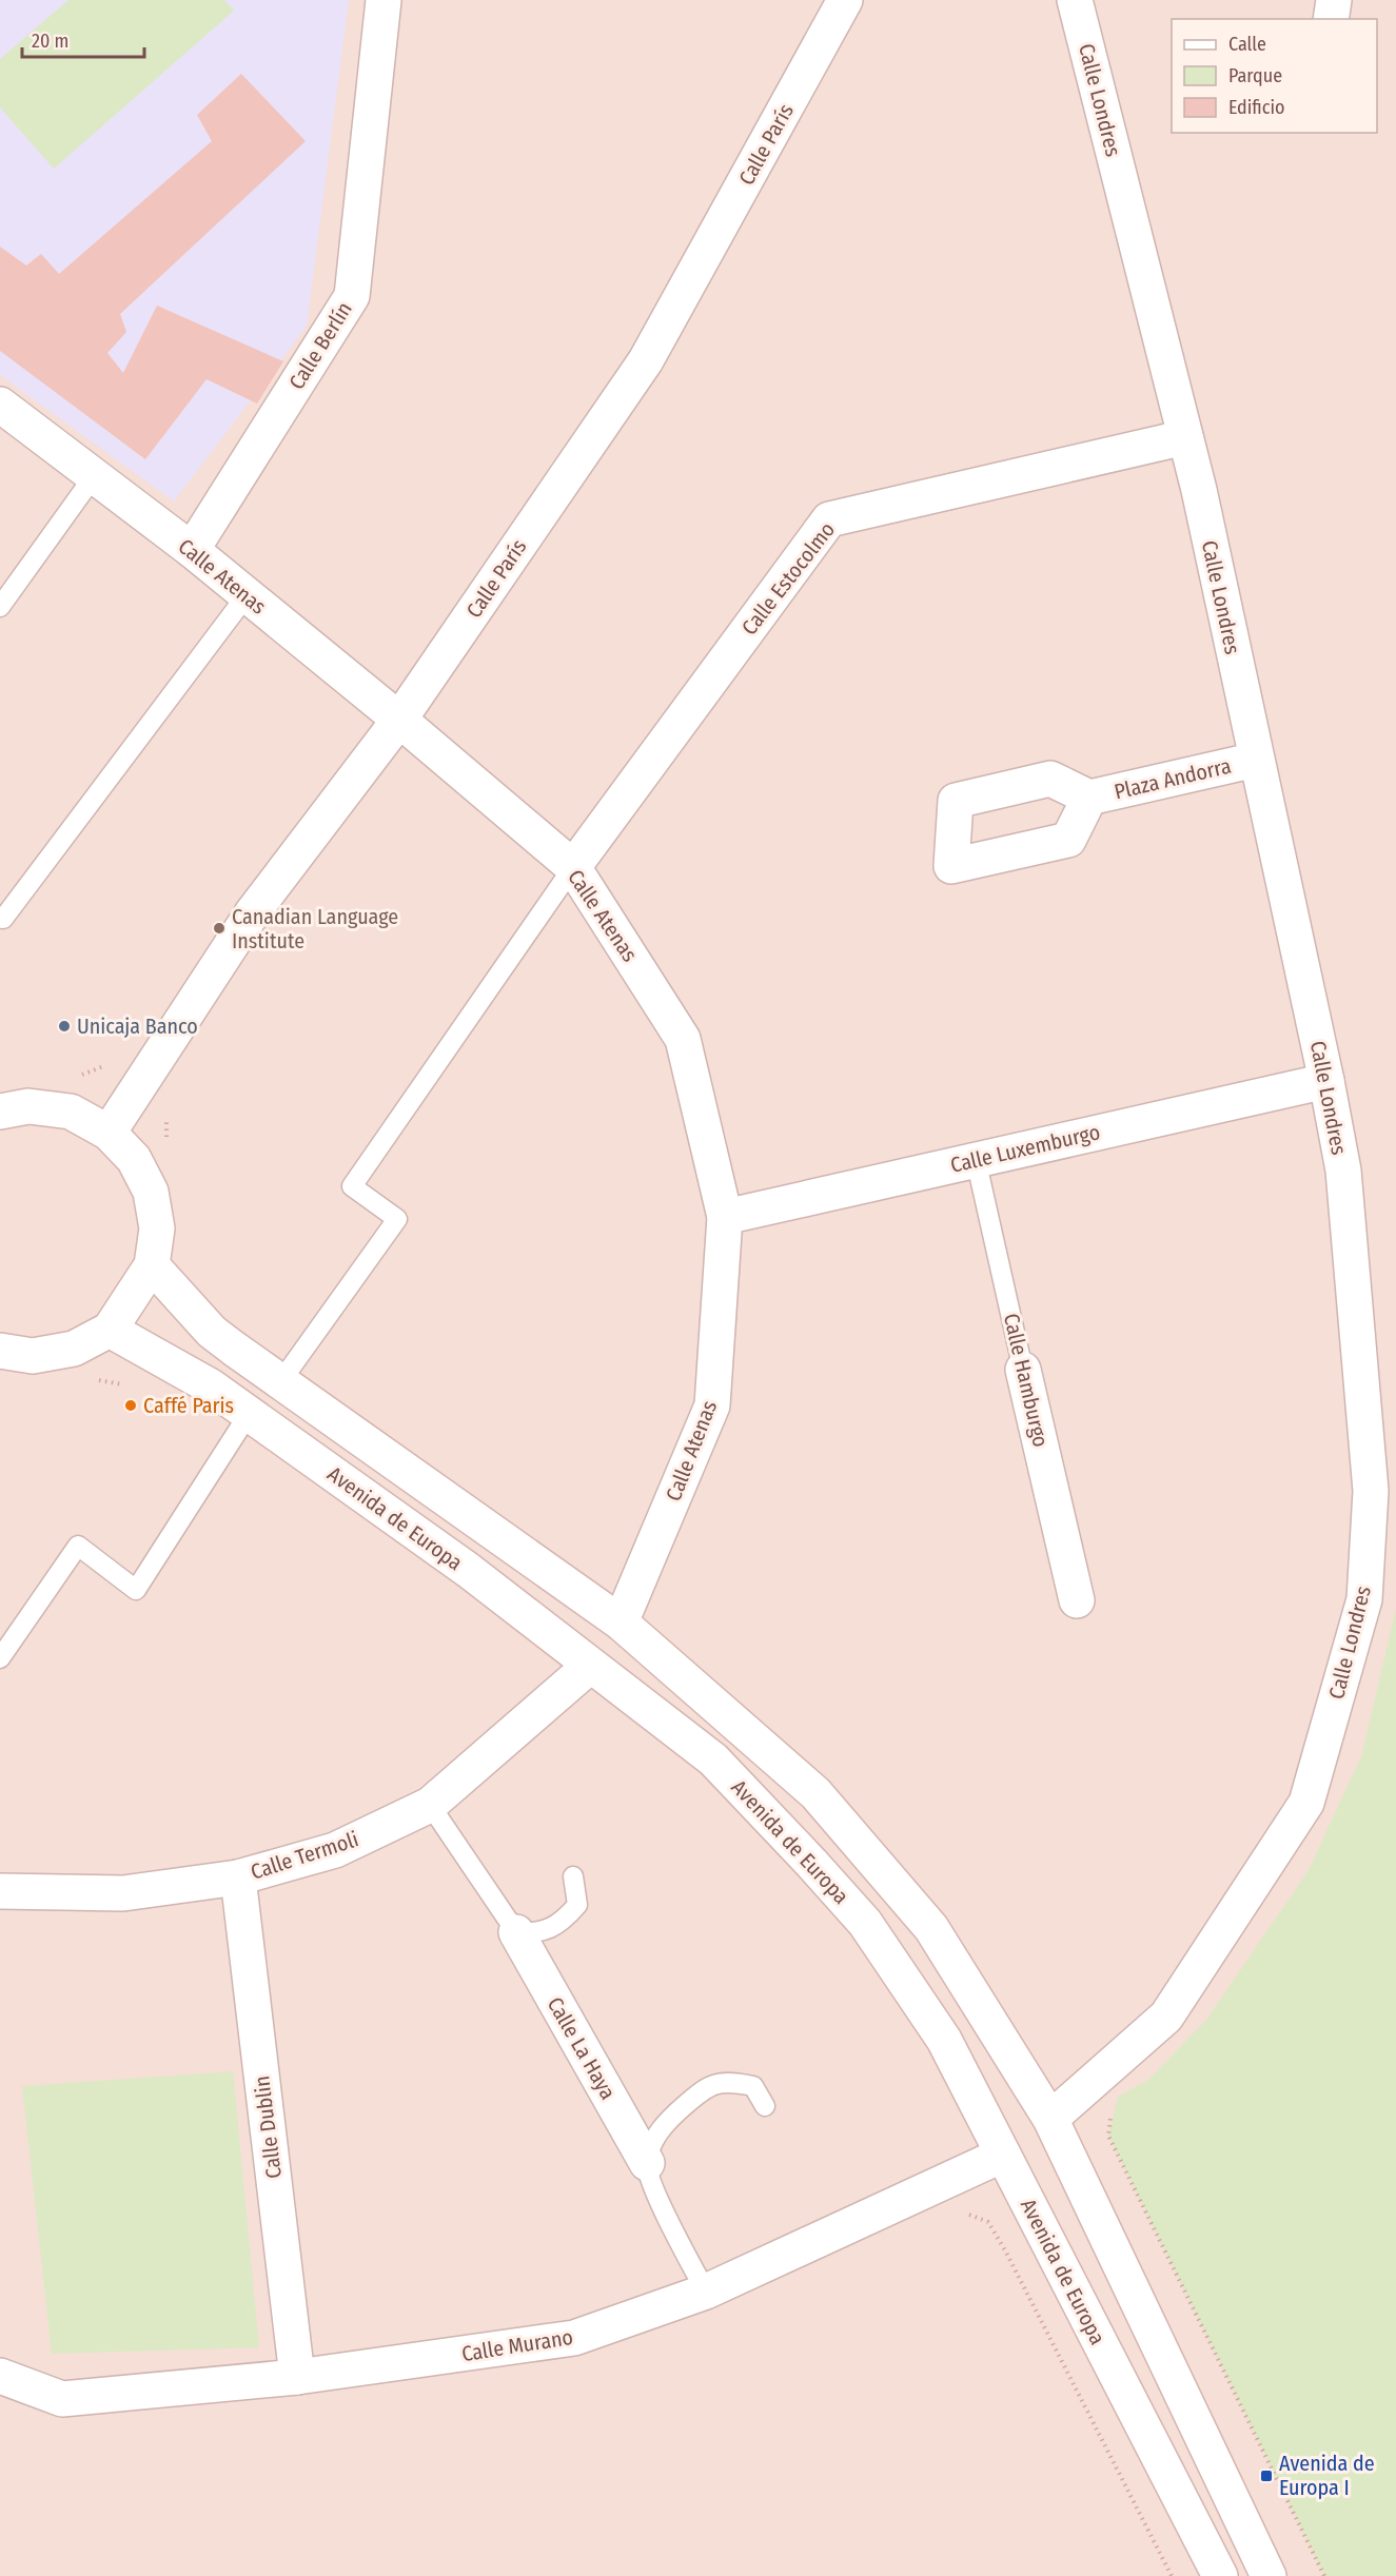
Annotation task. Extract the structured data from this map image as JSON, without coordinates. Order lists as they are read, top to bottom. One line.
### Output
{"streets":{"street":["Calle Londres","Calle París","Calle Berlín","Calle Atenas","Calle Estocolmo","Plaza Andorra","Calle Luxemburgo","Calle Hamburgo","Avenida de Europa","Calle Termoli","Calle La Haya","Calle Dublin","Calle Murano"]},"crossings":[["Calle Londres","Calle Estocolmo"],["Calle Londres","Plaza Andorra"],["Calle Londres","Calle Luxemburgo"],["Calle París","Calle Atenas"],["Calle Berlín","Calle Atenas"],["Calle Atenas","Calle Estocolmo"],["Calle Atenas","Calle Luxemburgo"],["Calle Luxemburgo","Calle Hamburgo"],["Avenida de Europa","Calle Termoli"],["Avenida de Europa","Calle Murano"],["Calle Termoli","Calle La Haya"],["Calle Termoli","Calle Dublin"],["Calle La Haya","Calle Murano"],["Calle Dublin","Calle Murano"]],"places":{"other":["Canadian Language Institute","Unicaja Banco","Caffé Paris"],"transit":["Avenida de Europa I"]},"legend":["Calle","Parque","Edificio"],"scale_bar":"20 m"}
